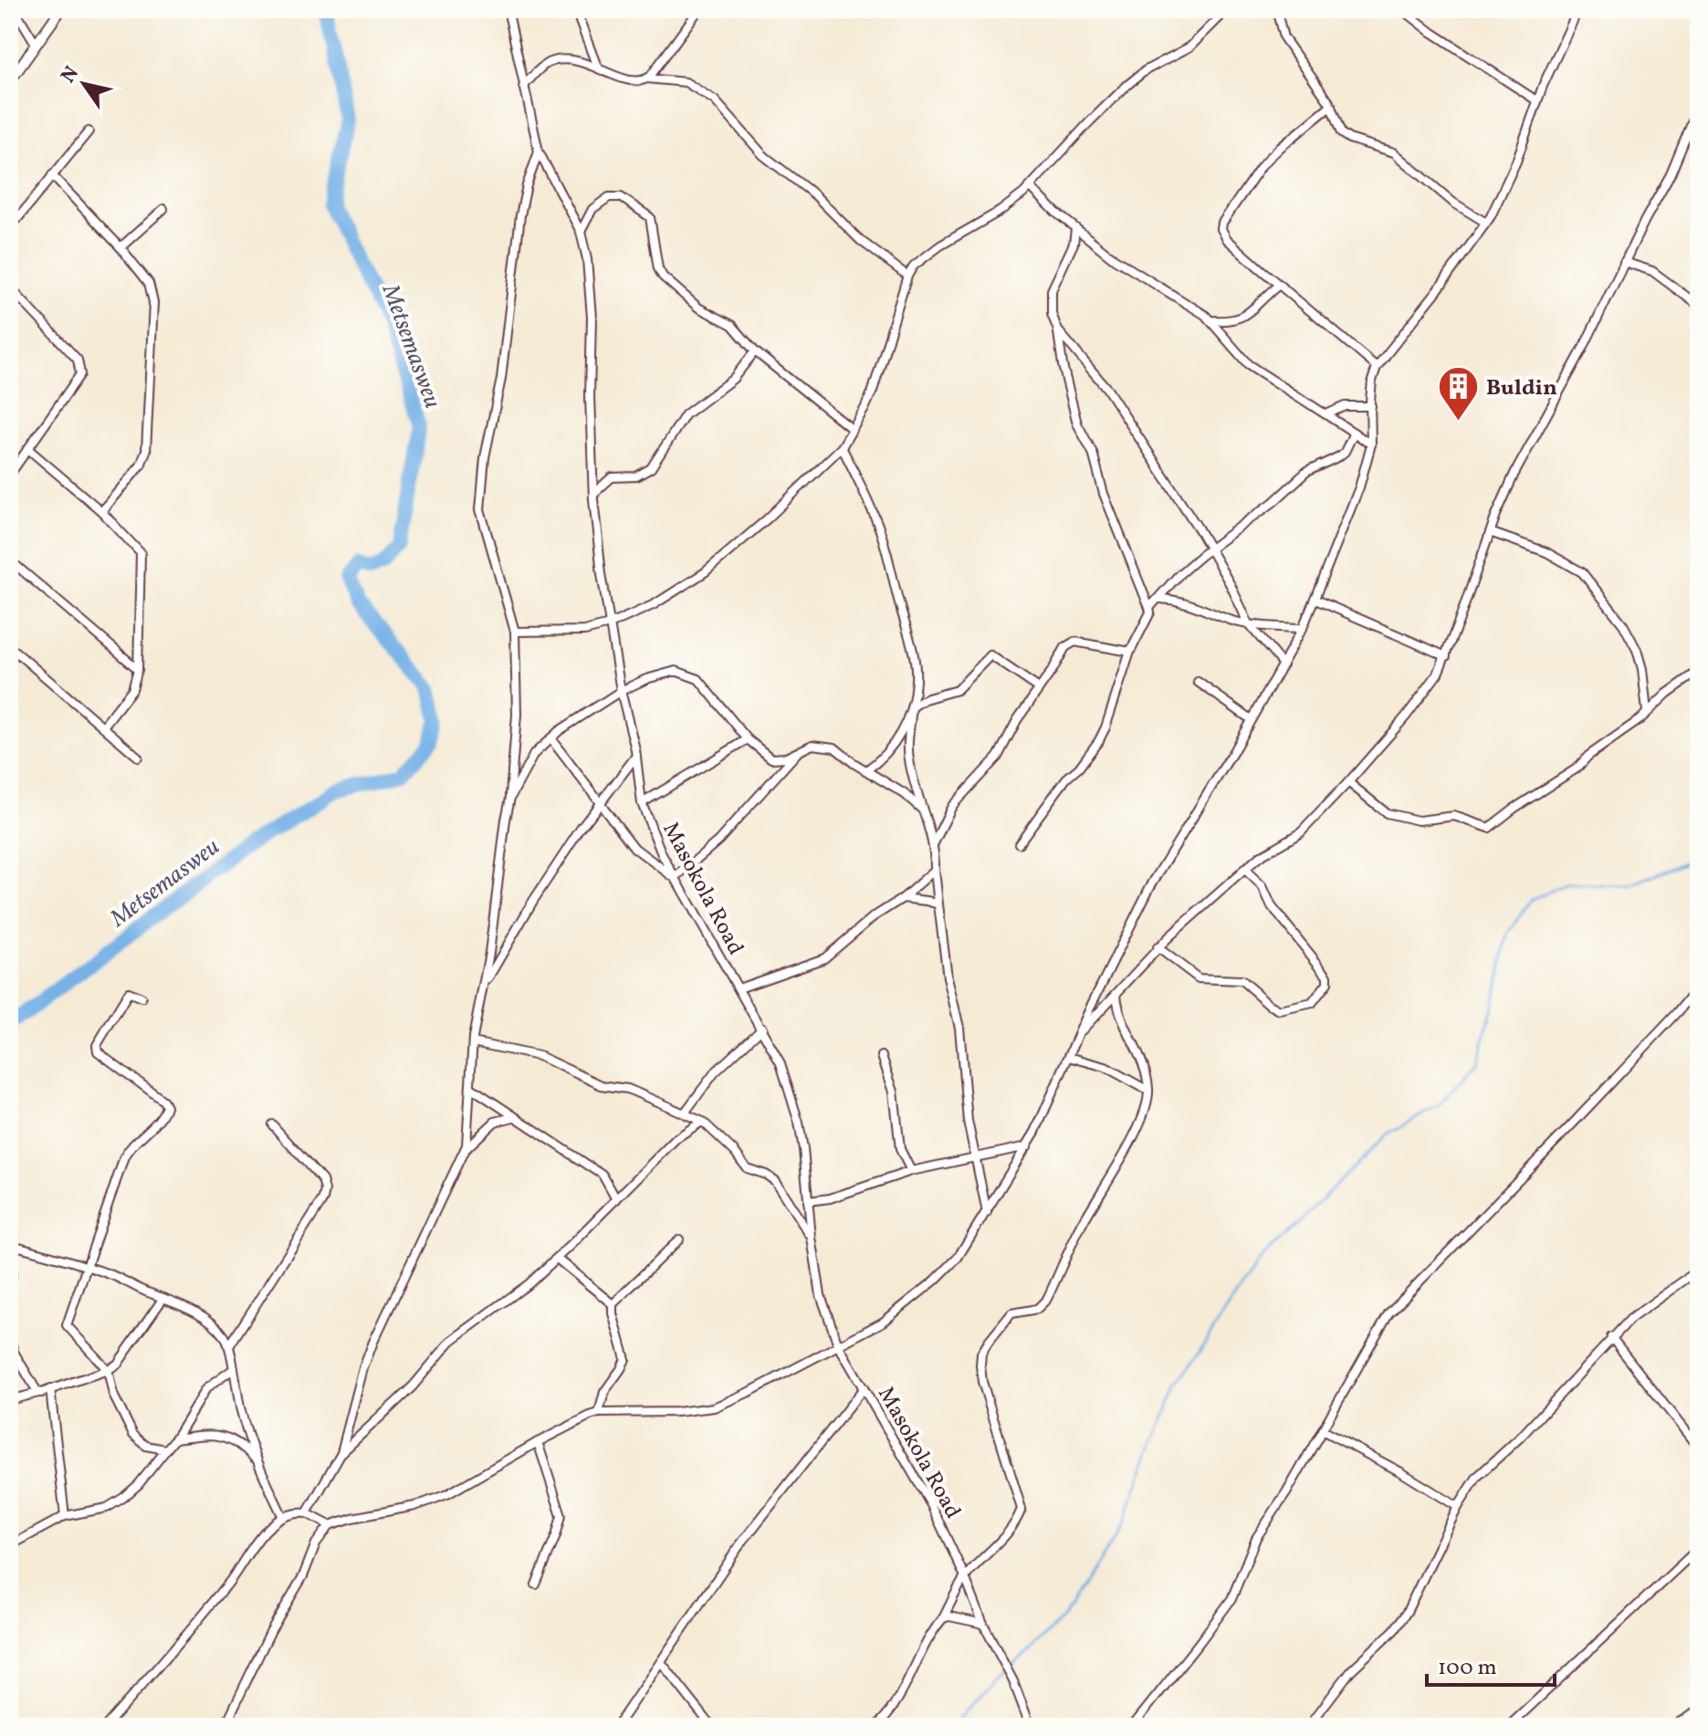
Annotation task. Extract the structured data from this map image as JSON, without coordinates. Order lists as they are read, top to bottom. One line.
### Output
{"streets":{"street":["Masokola Road"]},"water":["Metsemasweu"],"places":{"building":["Buldin"]},"scale_bar":"100 m","north":"top left"}
